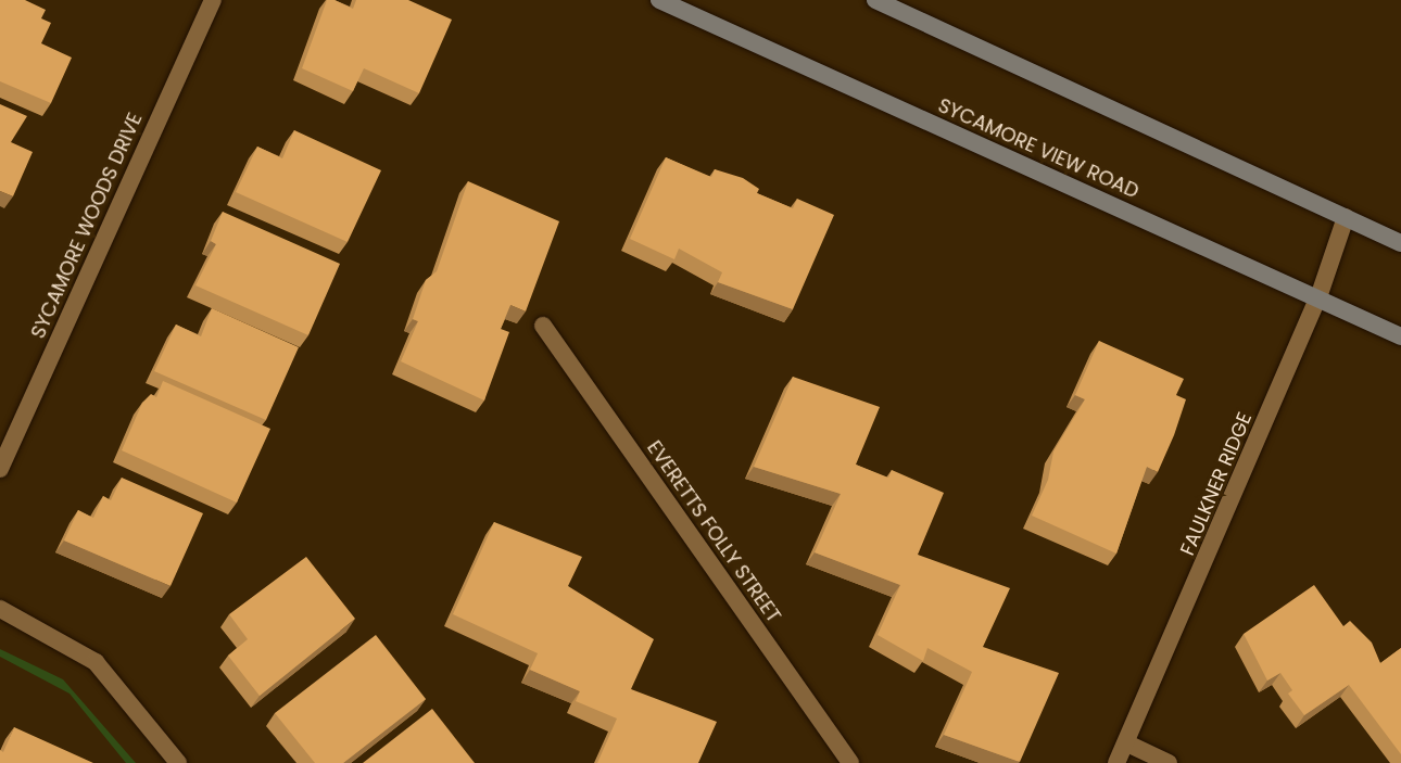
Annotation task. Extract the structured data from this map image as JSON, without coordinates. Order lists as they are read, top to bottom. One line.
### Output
{"streets":{"main road":["SYCAMORE VIEW ROAD"],"street":["SYCAMORE WOODS DRIVE","FAULKNER RIDGE","EVERETTS FOLLY STREET"]},"crossings":[["SYCAMORE VIEW ROAD","FAULKNER RIDGE"]]}
